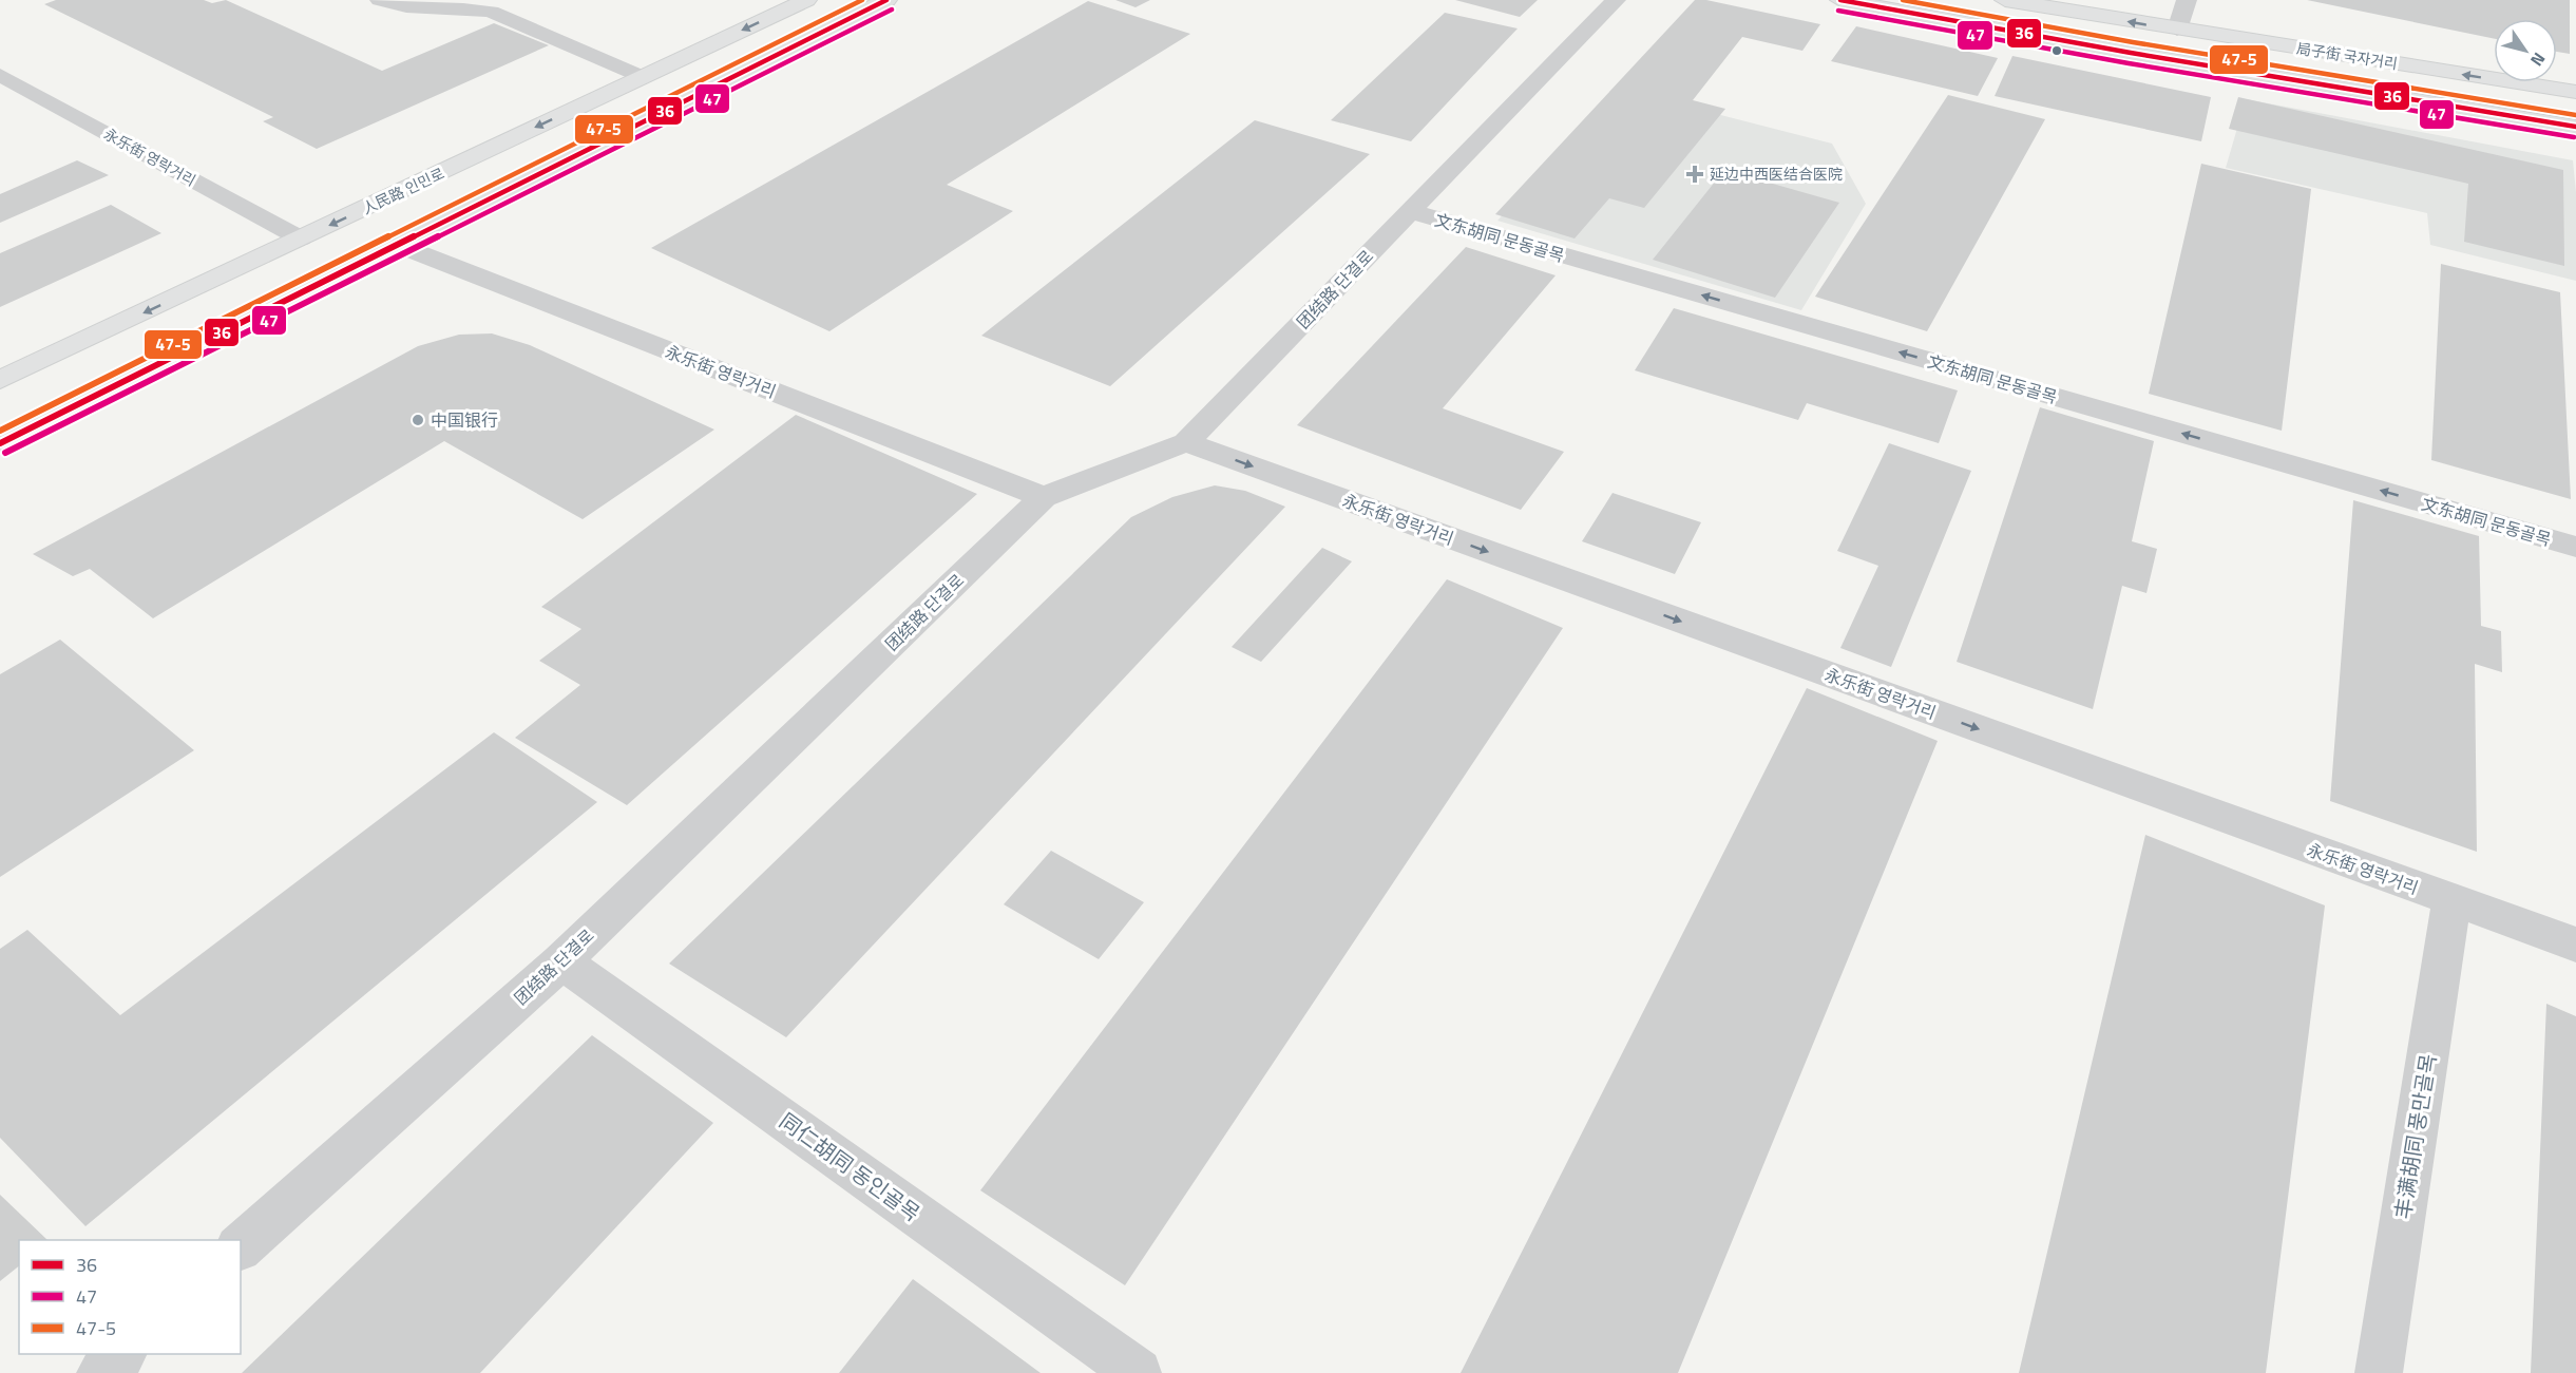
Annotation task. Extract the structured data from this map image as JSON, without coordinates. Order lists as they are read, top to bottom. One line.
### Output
{"streets":{"main road":["局子街 국자거리","人民路 인민로"],"street":["永乐街 영락거리","文东胡同 문동골목","团结路 단결로","丰满胡同 풍만골목","同仁胡同 동인골목"]},"crossings":[["永乐街 영락거리","人民路 인민로"],["永乐街 영락거리","团结路 단결로"],["永乐街 영락거리","丰满胡同 풍만골목"],["文东胡同 문동골목","团结路 단결로"],["团结路 단결로","同仁胡同 동인골목"]],"one_way":["永乐街 영락거리","文东胡同 문동골목"],"places":{"health":["延边中西医结合医院"],"other":["中国银行"]},"lines":["transit line 36","transit line 47-5","transit line 47"],"legend":["36","47","47-5"],"north":"bottom right"}
